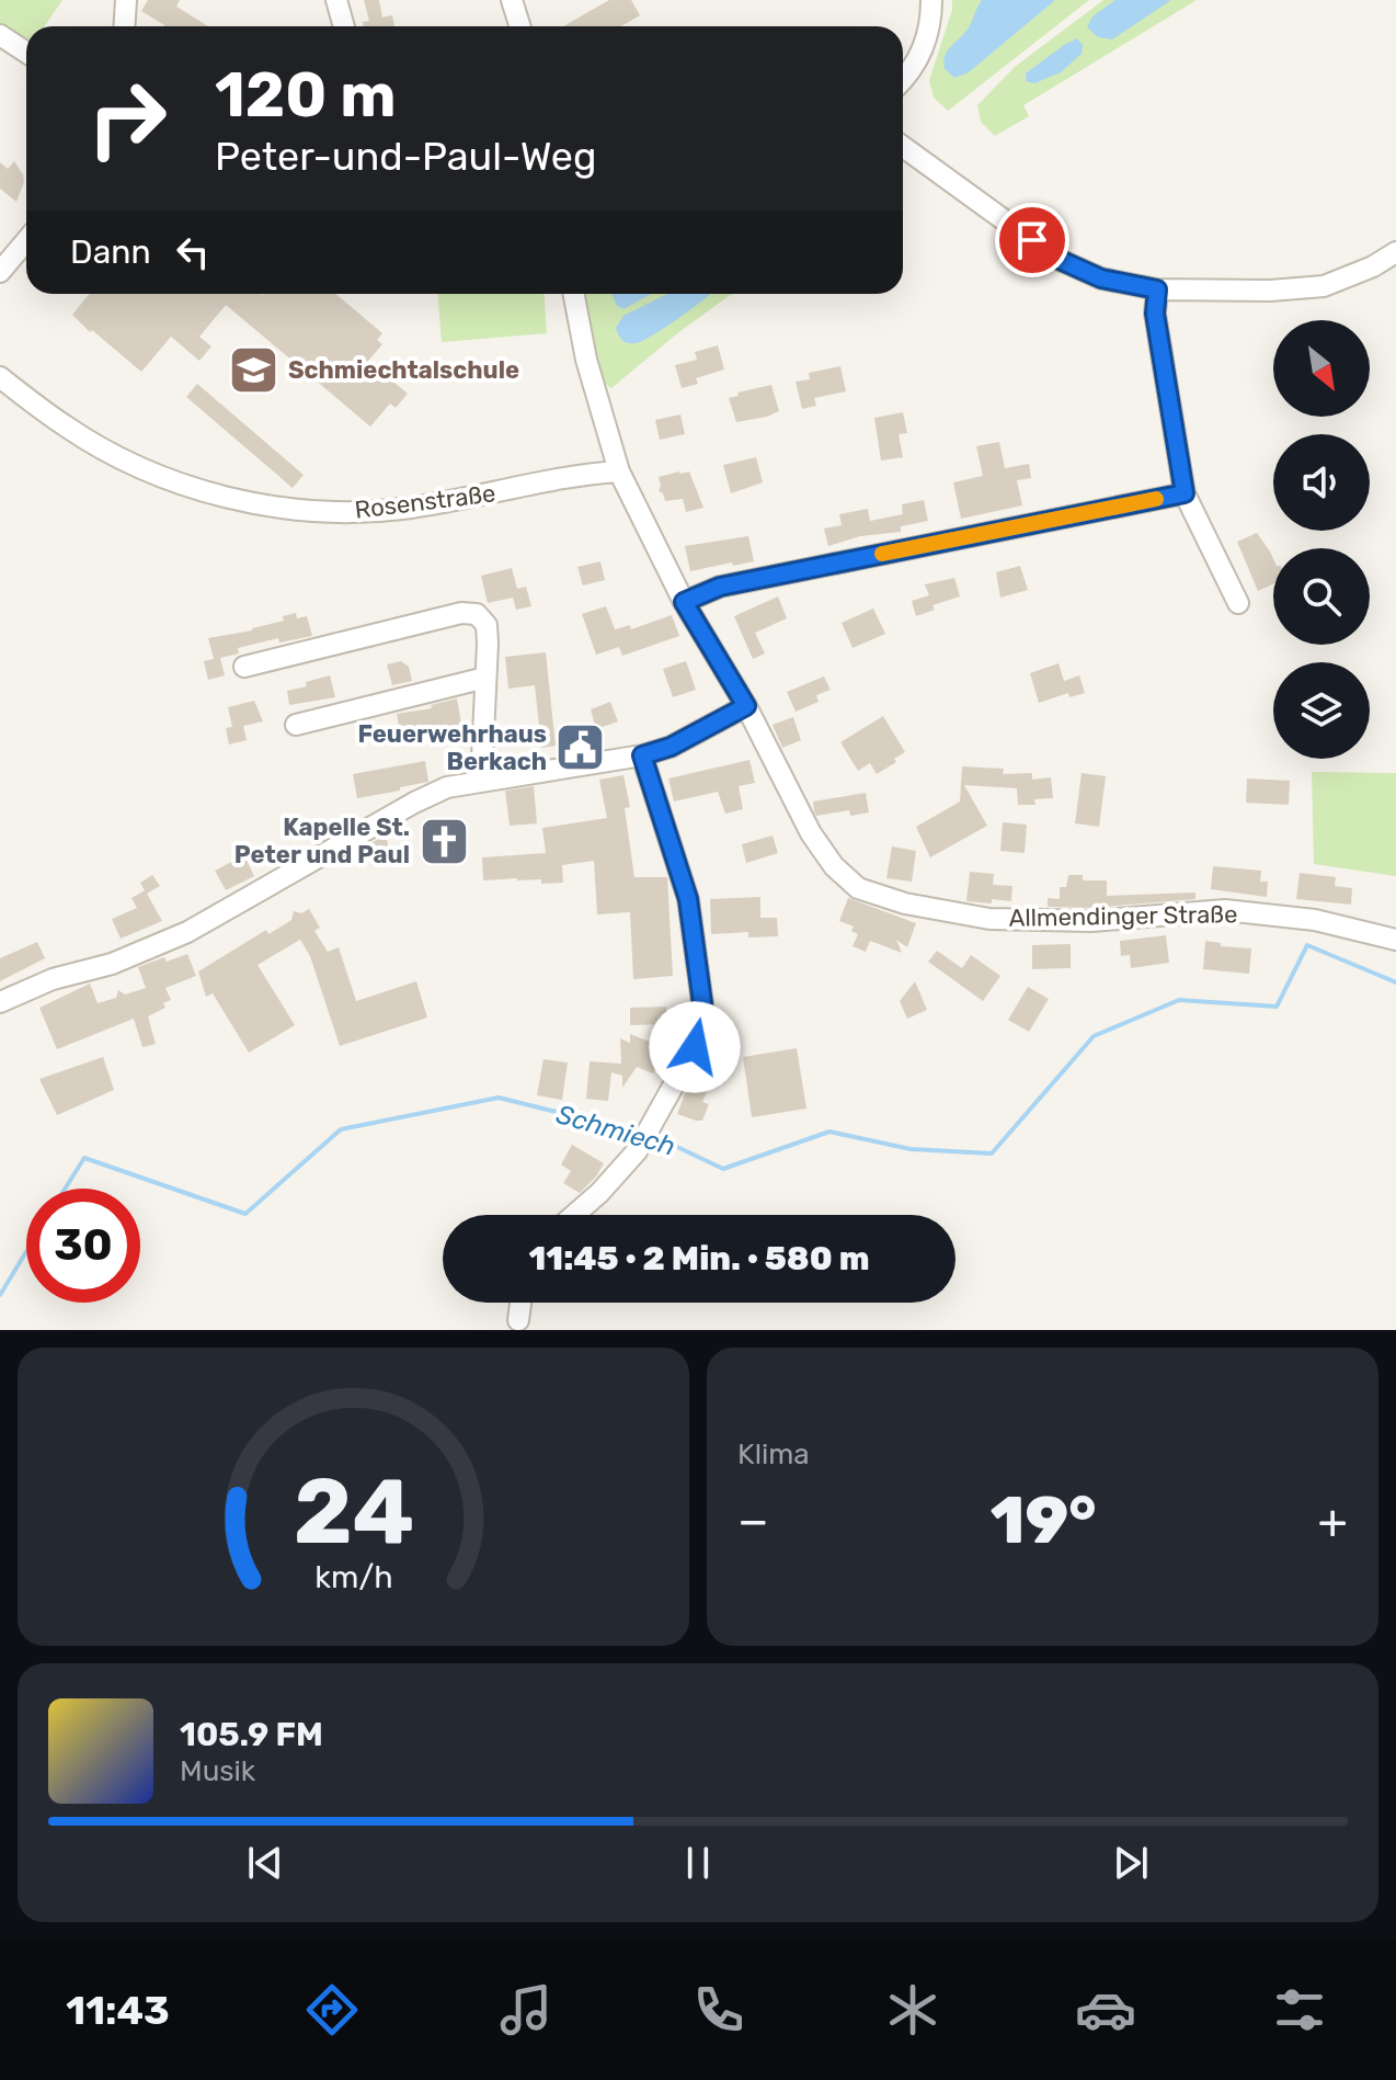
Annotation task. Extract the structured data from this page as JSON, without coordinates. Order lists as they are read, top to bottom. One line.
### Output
{"streets":{"street":["Rosenstraße","Allmendinger Straße"]},"crossings":[["Rosenstraße","Allmendinger Straße"]],"water":["Schmiech"],"places":{"school or university":["Schmiechtalschule"],"public building":["Feuerwehrhaus Berkach"],"church":["Kapelle St. Peter und Paul"]},"north":"bottom right","page":{"turn":["120 m","Peter-und-Paul-Weg"],"then":"Dann","limit":"30","trip":"11:45 · 2 Min. · 580 m","tile":"Klima","heat":["−","19°","+"],"song":["105.9 FM","Musik"],"tabs":"11:43","gauge":["24","km/h"]}}
